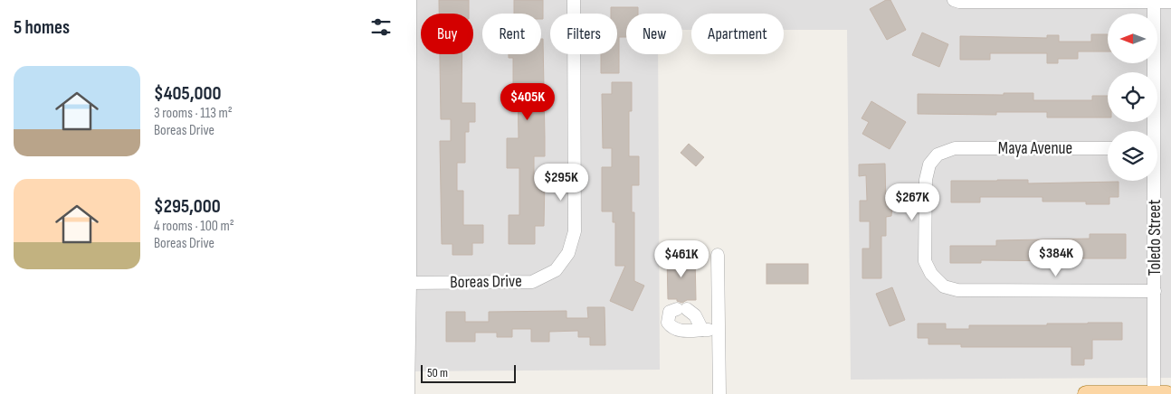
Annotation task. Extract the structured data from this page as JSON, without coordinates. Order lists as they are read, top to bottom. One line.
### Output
{"streets":{"street":["Maya Avenue","Toledo Street","Boreas Drive"]},"crossings":[["Maya Avenue","Toledo Street"]],"scale_bar":"50 m","north":"left","page":{"heading":"5 homes","chip":["Buy","Rent","Filters","New","Apartment"],"list":[{"name":"$405,000","note":"3 rooms · 113 m² · Boreas Drive"},{"name":"$295,000","note":"4 rooms · 100 m² · Boreas Drive"}],"price":["$405K","$295K","$267K","$384K","$461K"],"scale":"50 m"}}
